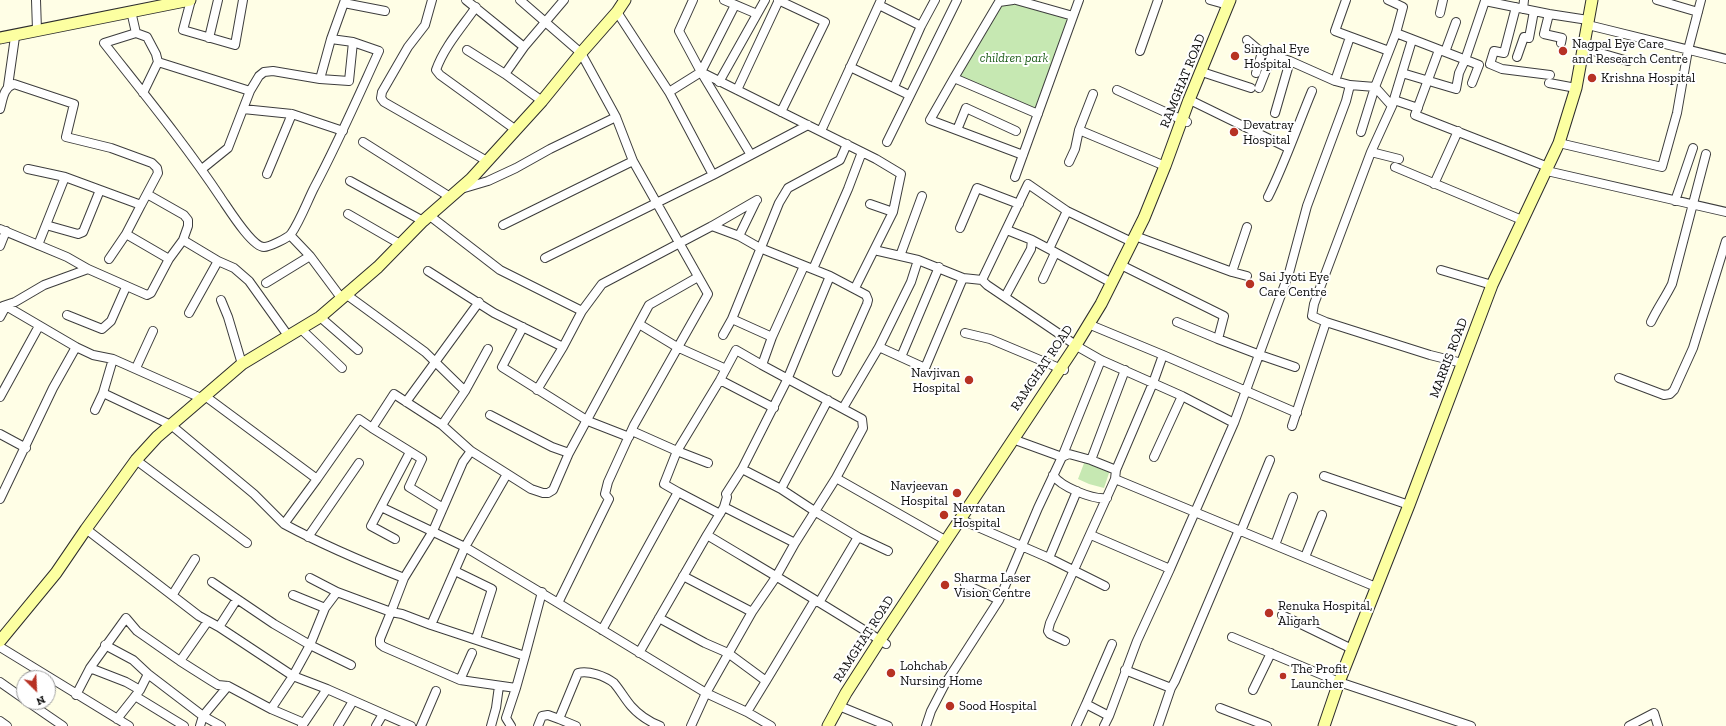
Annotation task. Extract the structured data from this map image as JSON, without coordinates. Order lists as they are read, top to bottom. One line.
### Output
{"streets":{"street":["RAMGHAT ROAD","MARRIS ROAD"]},"parks":["children park"],"places":["Nagpal Eye Care and Research Centre","Singhal Eye Hospital","Krishna Hospital","Devatray Hospital","Sai Jyoti Eye Care Centre","Navjivan Hospital","Navjeevan Hospital","Navratan Hospital","Sharma Laser Vision Centre","Renuka Hospital, Aligarh","Lohchab Nursing Home","The Profit Launcher","Sood Hospital"],"north":"bottom right"}
